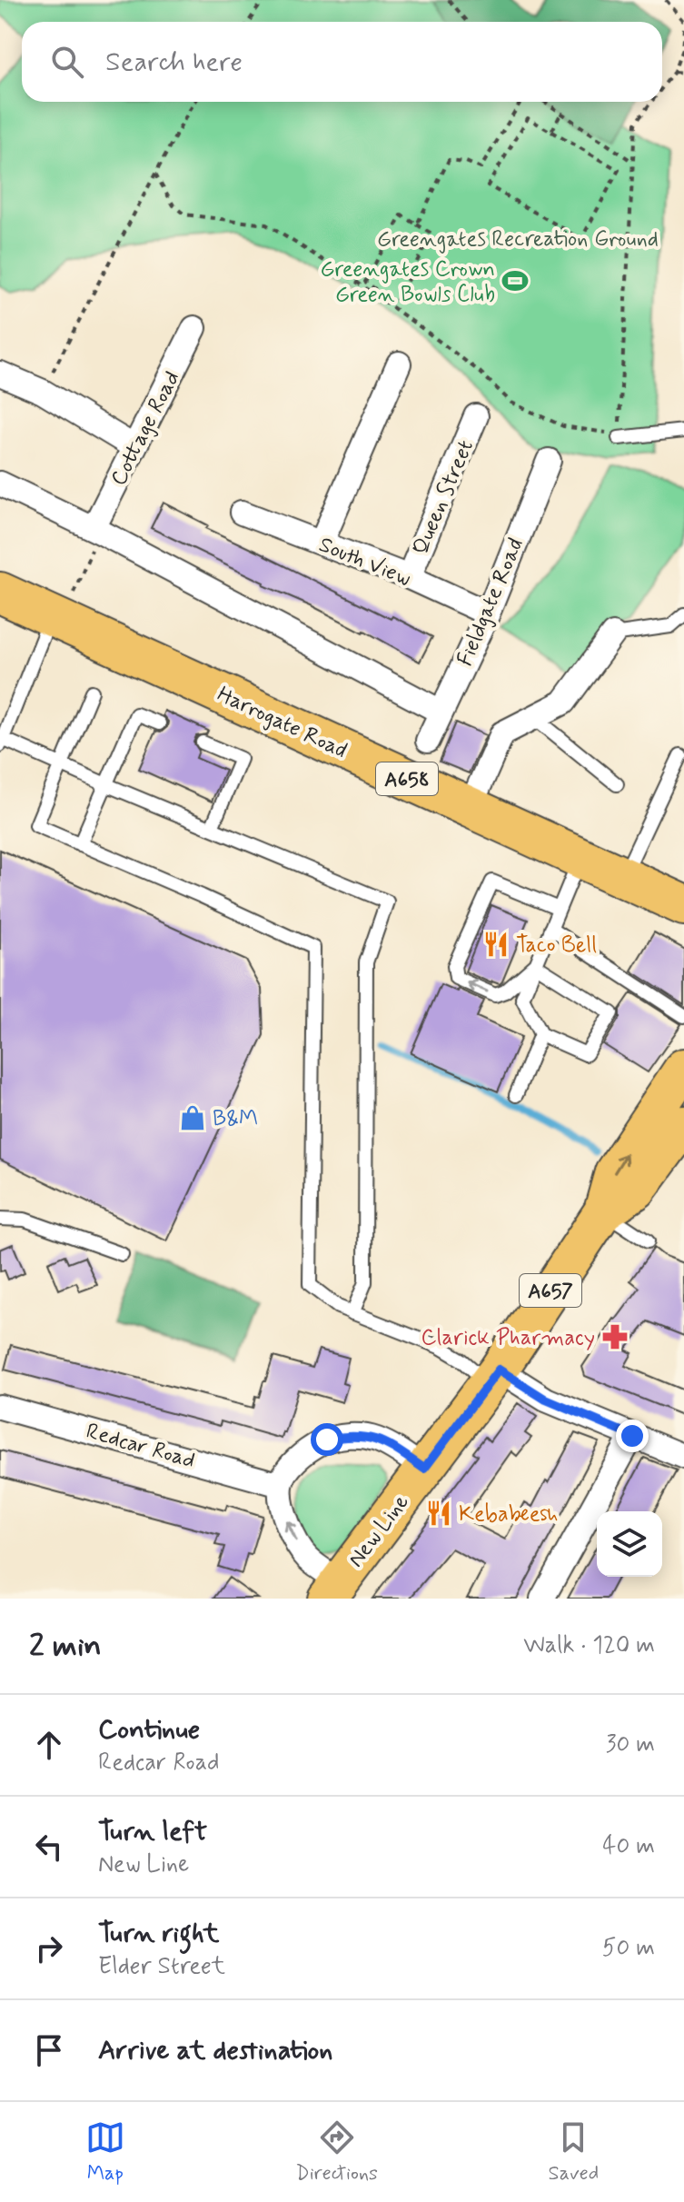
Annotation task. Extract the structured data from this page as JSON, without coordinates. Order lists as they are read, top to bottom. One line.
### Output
{"streets":{"highway":["Harrogate Road","A658"],"main road":["A657","New Line"],"street":["Cottage Road","Queen Street","South View","Fieldgate Road","Redcar Road"]},"crossings":[["Queen Street","South View"],["South View","Fieldgate Road"]],"parks":["Greengates Recreation Ground"],"places":{"sports":["Greengates Crown Green Bowls Club"],"restaurant":["Taco Bell","Kebabeesh"],"shop":["B&M"],"pharmacy":["Clarick Pharmacy"]},"page":{"search":"Search here","heading":["2 min","Walk · 120 m"],"list":[["Continue","Redcar Road","30 m"],["Turn left","New Line","40 m"],["Turn right","Elder Street","50 m"],"Arrive at destination"],"nav":["Map","Directions","Saved"]}}
